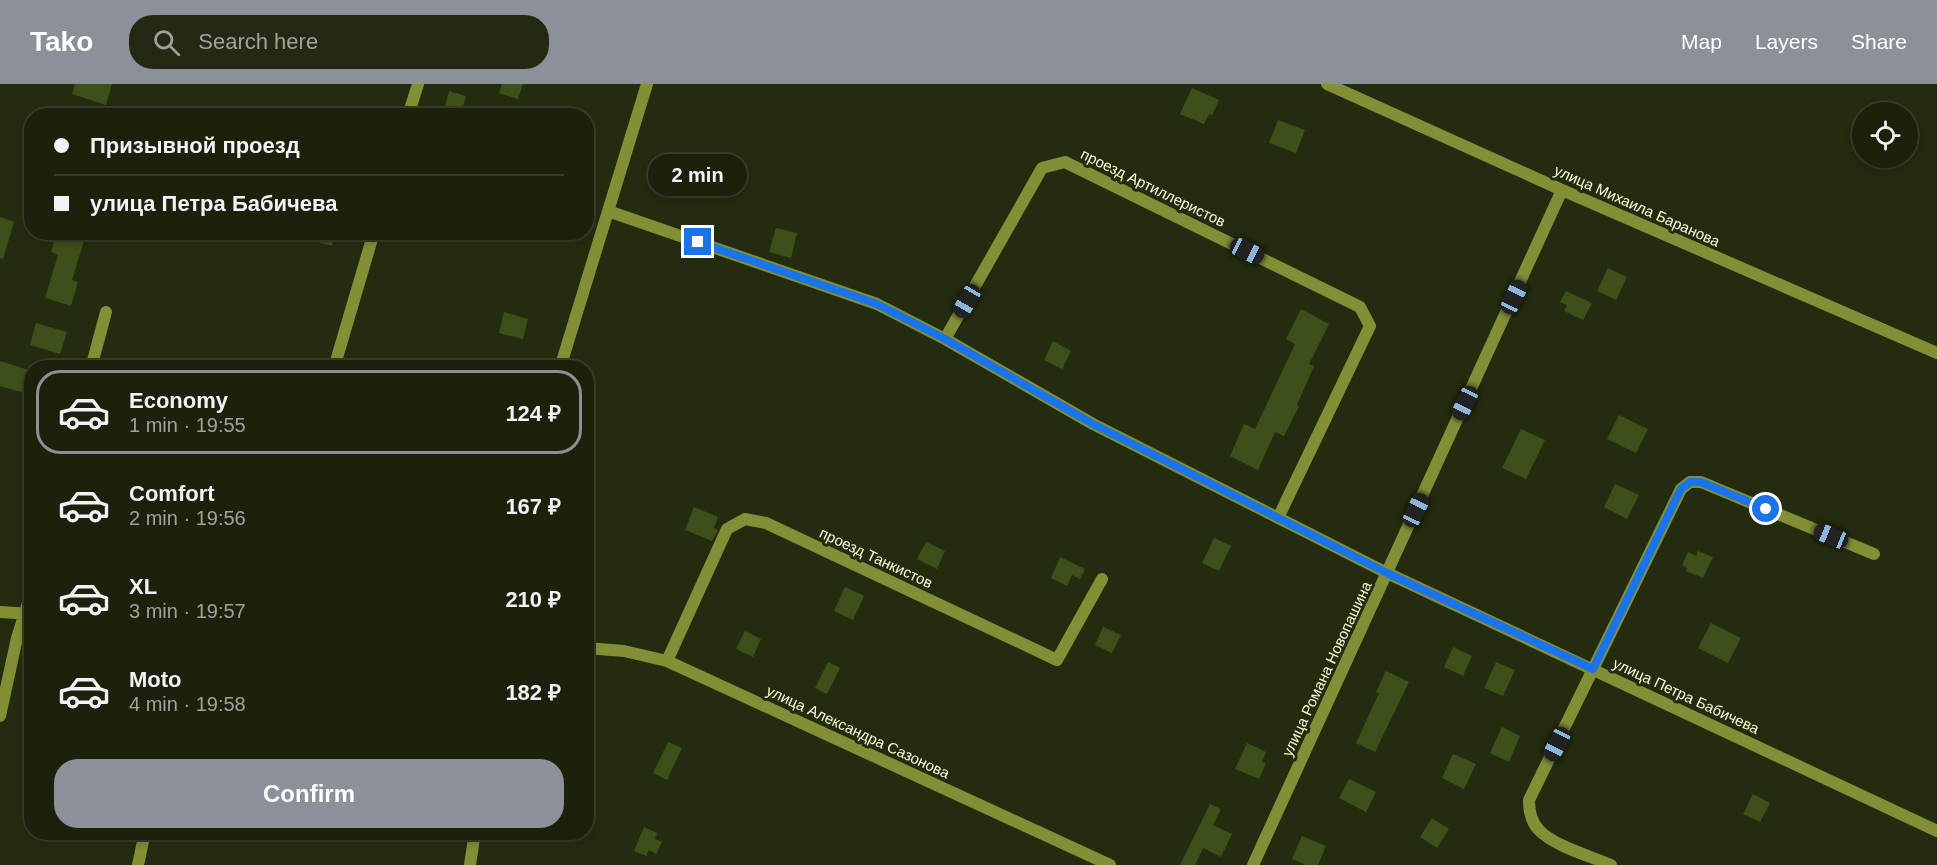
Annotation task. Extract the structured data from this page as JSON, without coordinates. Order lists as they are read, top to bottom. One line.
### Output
{"streets":{"street":["проезд Артиллеристов","улица Михаила Баранова","проезд Танкистов","улица Романа Новопашина","улица Петра Бабичева","улица Александра Сазонова"]},"crossings":[["проезд Артиллеристов","улица Петра Бабичева"],["улица Михаила Баранова","улица Романа Новопашина"],["проезд Танкистов","улица Александра Сазонова"],["улица Романа Новопашина","улица Петра Бабичева"]],"page":{"header":"Tako","search":"Search here","nav":["Map","Layers","Share"],"banner":["Призывной проезд","улица Петра Бабичева"],"bubble":"2 min","list":[{"name":"Economy","note":"1 min · 19:55","value":"124 ₽"},{"name":"Comfort","note":"2 min · 19:56","value":"167 ₽"},{"name":"XL","note":"3 min · 19:57","value":"210 ₽"},{"name":"Moto","note":"4 min · 19:58","value":"182 ₽"}],"buttons":"Confirm"}}
